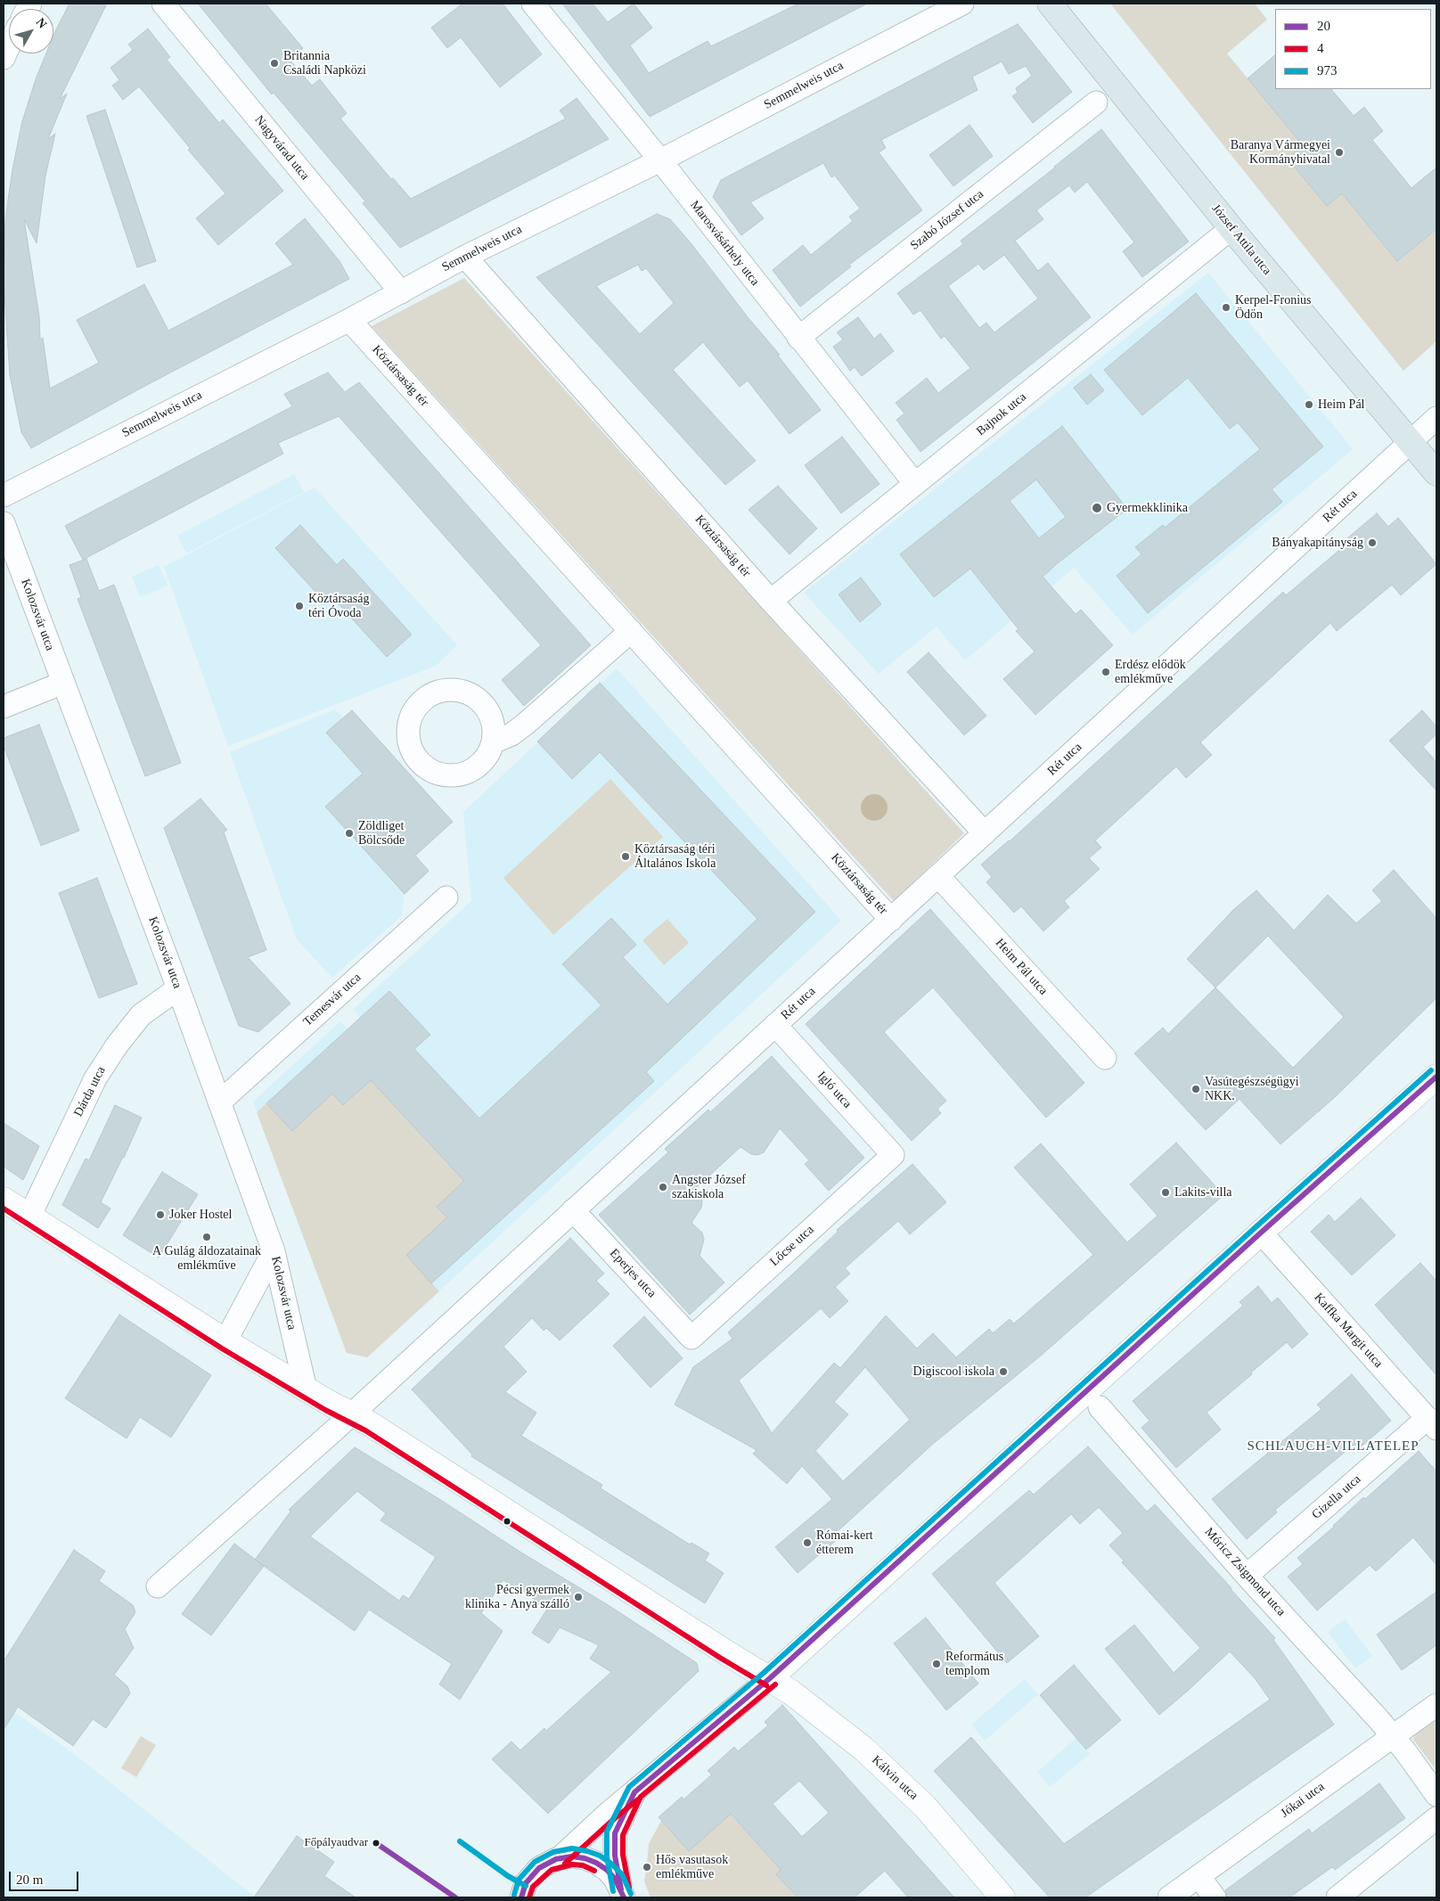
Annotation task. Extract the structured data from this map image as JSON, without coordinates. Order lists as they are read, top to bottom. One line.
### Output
{"streets":{"main road":["József Attila utca"],"street":["Semmelweis utca","Nagyvárad utca","Szabó József utca","Marosvásárhely utca","Köztársaság tér","Bajnok utca","Rét utca","Kolozsvár utca","Heim Pál utca","Temesvár utca","Igló utca","Dárda utca","Lőcse utca","Eperjes utca","Kaffka Margit utca","Gizella utca","Móricz Zsigmond utca","Kálvin utca","Jókai utca"]},"crossings":[["Semmelweis utca","Nagyvárad utca"],["Semmelweis utca","Marosvásárhely utca"],["Semmelweis utca","Köztársaság tér"],["Szabó József utca","Marosvásárhely utca"],["József Attila utca","Bajnok utca"],["József Attila utca","Rét utca"],["Marosvásárhely utca","Bajnok utca"],["Köztársaság tér","Bajnok utca"],["Köztársaság tér","Rét utca"],["Rét utca","Heim Pál utca"],["Rét utca","Igló utca"],["Rét utca","Eperjes utca"],["Rét utca","Kálvin utca"],["Kolozsvár utca","Temesvár utca"],["Kolozsvár utca","Dárda utca"],["Kolozsvár utca","Kálvin utca"],["Igló utca","Lőcse utca"],["Dárda utca","Kálvin utca"],["Lőcse utca","Eperjes utca"],["Kaffka Margit utca","Gizella utca"],["Gizella utca","Móricz Zsigmond utca"],["Móricz Zsigmond utca","Jókai utca"]],"districts":["SCHLAUCH-VILLATELEP"],"places":["Britannia Családi Napközi","Baranya Vármegyei Kormányhivatal","Kerpel-Fronius Ödön","Heim Pál","Gyermekklinika","Bányakapitányság","Köztársaság téri Óvoda","Erdész elődök emlékműve","Zöldliget Bölcsőde","Köztársaság téri Általános Iskola","Vasútegészségügyi NKK.","Angster József szakiskola","Lakits-villa","Joker Hostel","A Gulág áldozatainak emlékműve","Digiscool iskola","Római-kert étterem","Pécsi gyermek klinika - Anya szálló","Református templom","Főpályaudvar","Hős vasutasok emlékműve"],"lines":["transit line 973","transit line 20","transit line 4"],"legend":["20","4","973"],"scale_bar":"20 m","north":"top right"}
